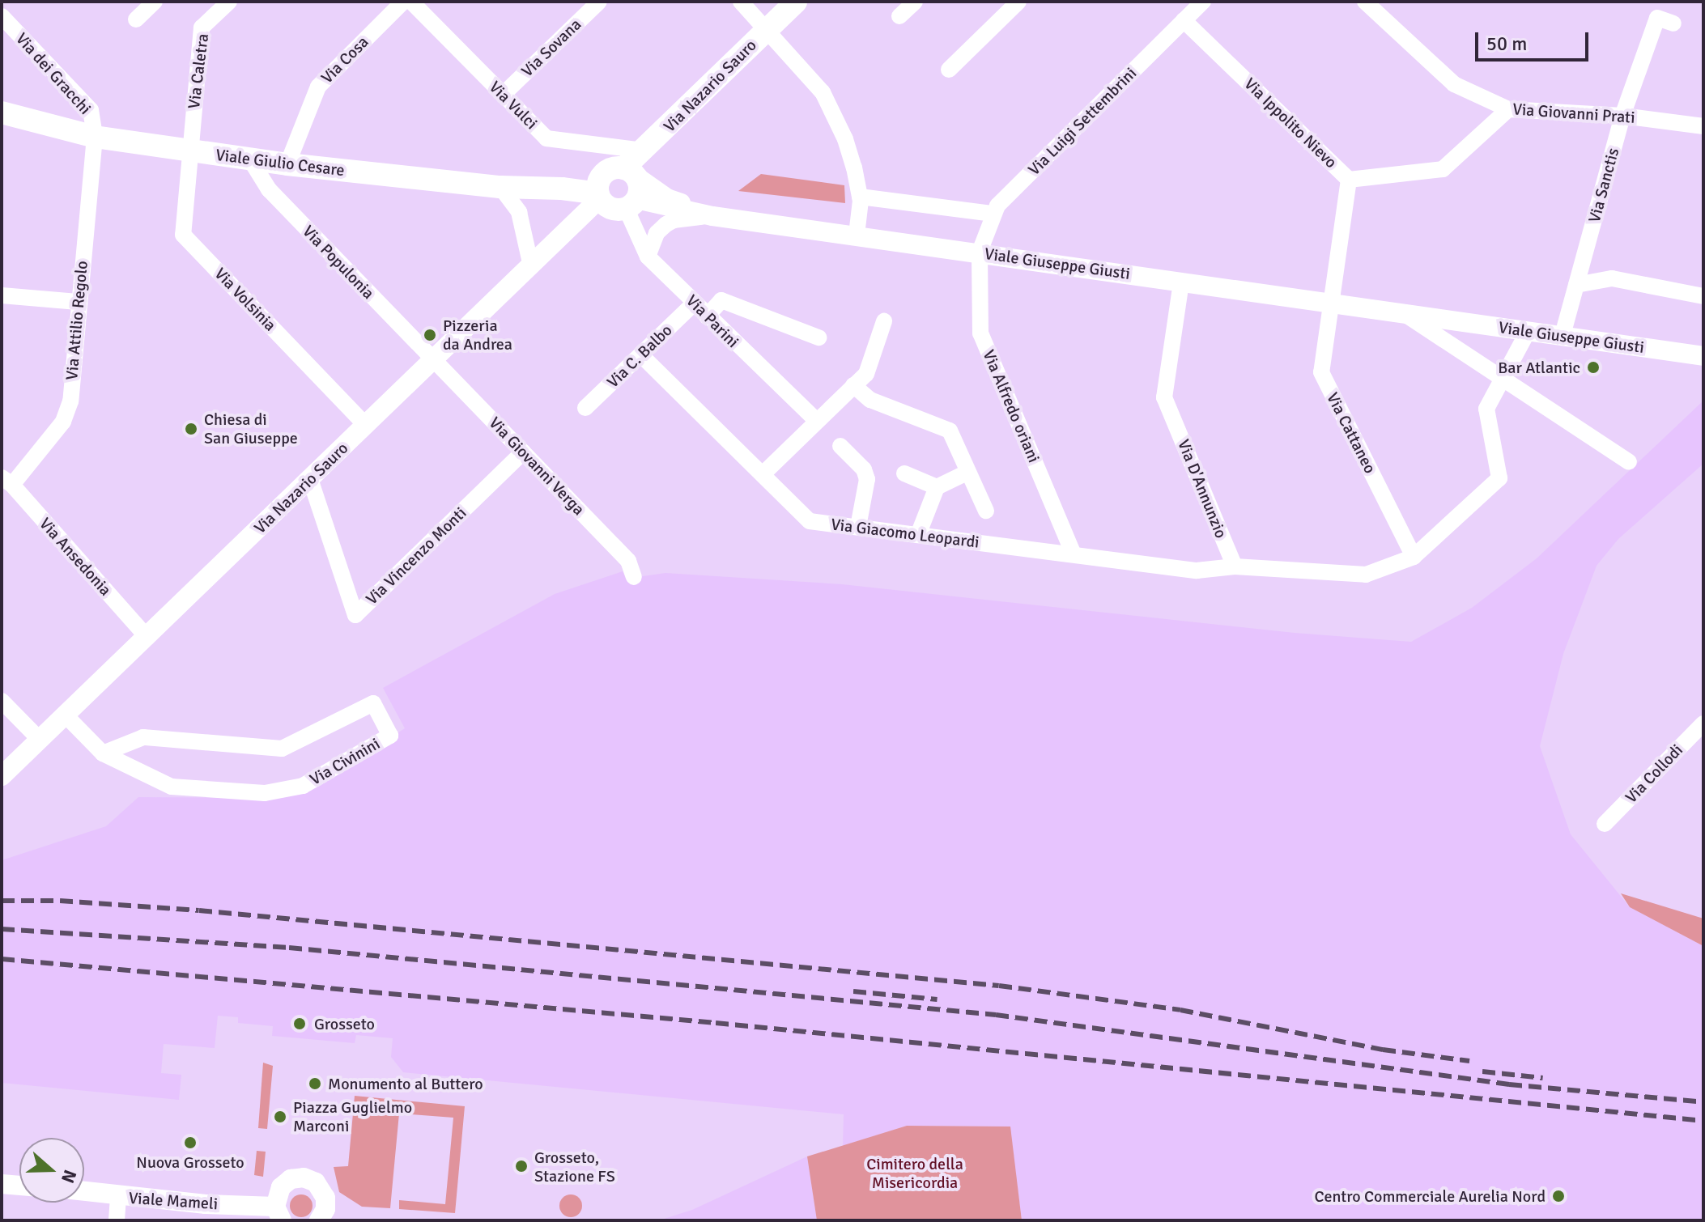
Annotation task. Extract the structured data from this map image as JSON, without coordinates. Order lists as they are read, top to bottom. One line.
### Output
{"streets":{"main road":["Via Nazario Sauro","Viale Giulio Cesare","Viale Giuseppe Giusti"],"street":["Via Sovana","Via Cosa","Via Caletra","Via dei Gracchi","Via Vulci","Via Giovanni Prati","Via Luigi Settembrini","Via Ippolito Nievo","Via Sanctis","Via Populonia","Via Volsinia","Via Attilio Regolo","Via Parini","Via C. Balbo","Via Alfredo oriani","Via Cattaneo","Via Giovanni Verga","Via D'Annunzio","Via Giacomo Leopardi","Via Vincenzo Monti","Via Ansedonia","Via Civinini","Via Collodi","Viale Mameli"]},"crossings":[["Via Sovana","Via Vulci"],["Via Cosa","Viale Giulio Cesare"],["Via Caletra","Viale Giulio Cesare"],["Via Caletra","Via Volsinia"],["Via dei Gracchi","Viale Giulio Cesare"],["Via dei Gracchi","Via Attilio Regolo"],["Via Nazario Sauro","Via Vulci"],["Via Nazario Sauro","Viale Giulio Cesare"],["Via Nazario Sauro","Via Populonia"],["Via Nazario Sauro","Viale Giuseppe Giusti"],["Via Nazario Sauro","Via Volsinia"],["Via Nazario Sauro","Via Parini"],["Via Nazario Sauro","Via Giovanni Verga"],["Via Nazario Sauro","Via Vincenzo Monti"],["Via Nazario Sauro","Via Ansedonia"],["Via Nazario Sauro","Via Civinini"],["Via Giovanni Prati","Via Ippolito Nievo"],["Via Giovanni Prati","Via Sanctis"],["Via Luigi Settembrini","Via Ippolito Nievo"],["Via Luigi Settembrini","Viale Giuseppe Giusti"],["Via Luigi Settembrini","Via Alfredo oriani"],["Via Ippolito Nievo","Via Cattaneo"],["Viale Giulio Cesare","Via Populonia"],["Viale Giulio Cesare","Viale Giuseppe Giusti"],["Viale Giulio Cesare","Via Volsinia"],["Viale Giulio Cesare","Via Attilio Regolo"],["Viale Giulio Cesare","Via Parini"],["Via Sanctis","Viale Giuseppe Giusti"],["Via Populonia","Via Giovanni Verga"],["Viale Giuseppe Giusti","Via Parini"],["Viale Giuseppe Giusti","Via Alfredo oriani"],["Viale Giuseppe Giusti","Via Cattaneo"],["Viale Giuseppe Giusti","Via D'Annunzio"],["Via Attilio Regolo","Via Ansedonia"],["Via Parini","Via C. Balbo"],["Via C. Balbo","Via Giacomo Leopardi"],["Via Alfredo oriani","Via Giacomo Leopardi"],["Via Giovanni Verga","Via Vincenzo Monti"],["Via D'Annunzio","Via Giacomo Leopardi"]],"parks":["Cimitero della Misericordia"],"places":["Pizzeria da Andrea","Bar Atlantic","Chiesa di San Giuseppe","Grosseto","Monumento al Buttero","Piazza Guglielmo Marconi","Nuova Grosseto","Grosseto, Stazione FS","Centro Commerciale Aurelia Nord"],"scale_bar":"50 m","north":"right"}
